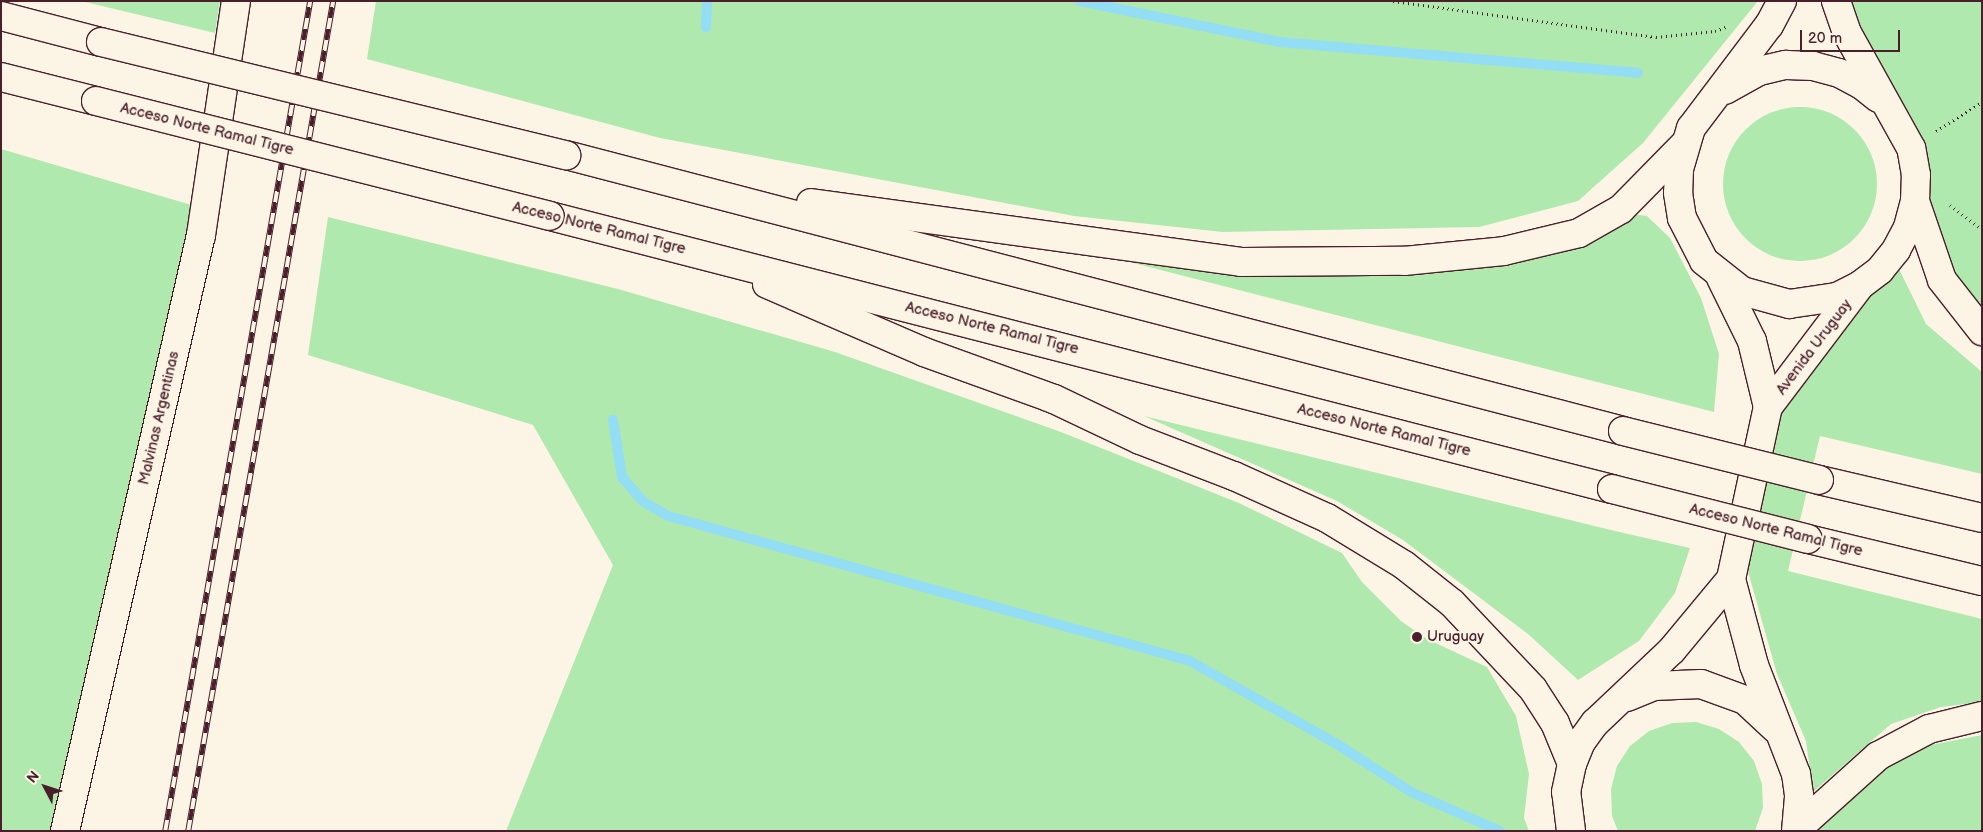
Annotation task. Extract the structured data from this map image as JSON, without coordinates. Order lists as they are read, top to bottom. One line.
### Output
{"streets":{"main road":["Acceso Norte Ramal Tigre","Avenida Uruguay","Malvinas Argentinas"]},"places":["Uruguay"],"scale_bar":"20 m","north":"top left"}
